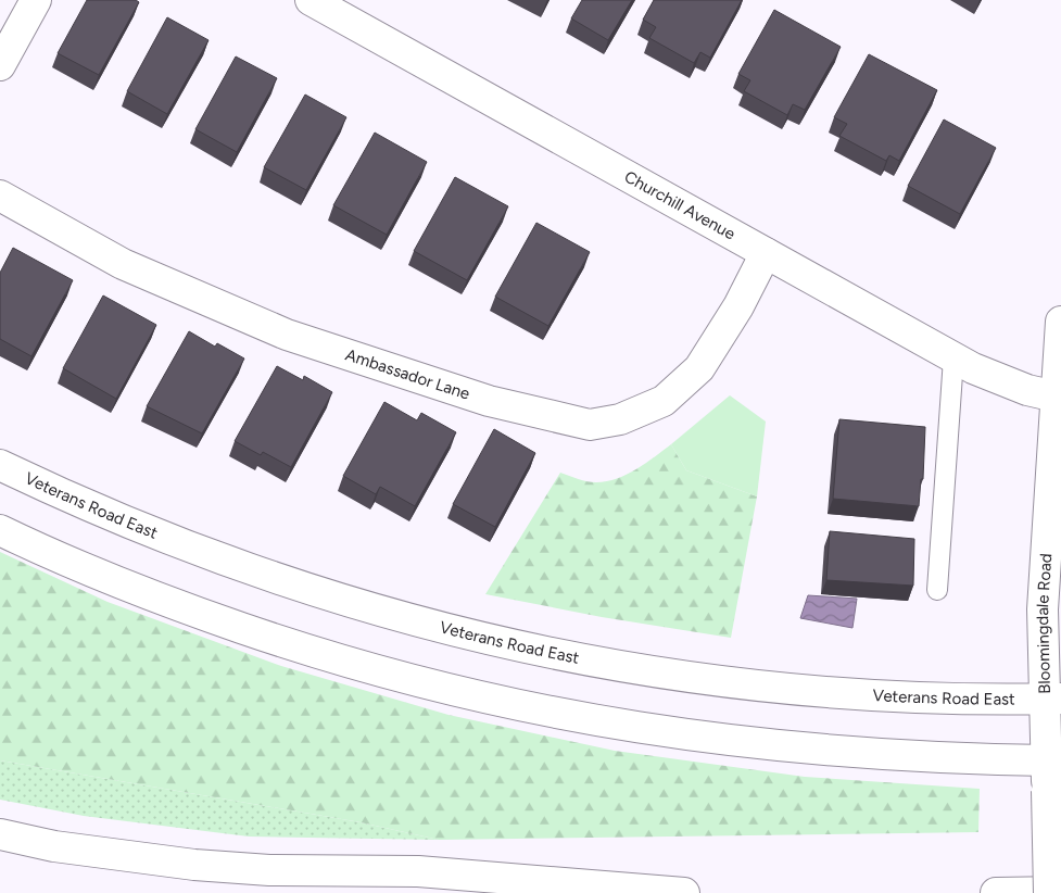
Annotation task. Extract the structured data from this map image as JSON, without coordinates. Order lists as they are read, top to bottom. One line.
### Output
{"streets":{"main road":["Churchill Avenue","Ambassador Lane","Veterans Road East","Bloomingdale Road"]},"crossings":[["Churchill Avenue","Ambassador Lane"],["Churchill Avenue","Bloomingdale Road"],["Veterans Road East","Bloomingdale Road"]]}
